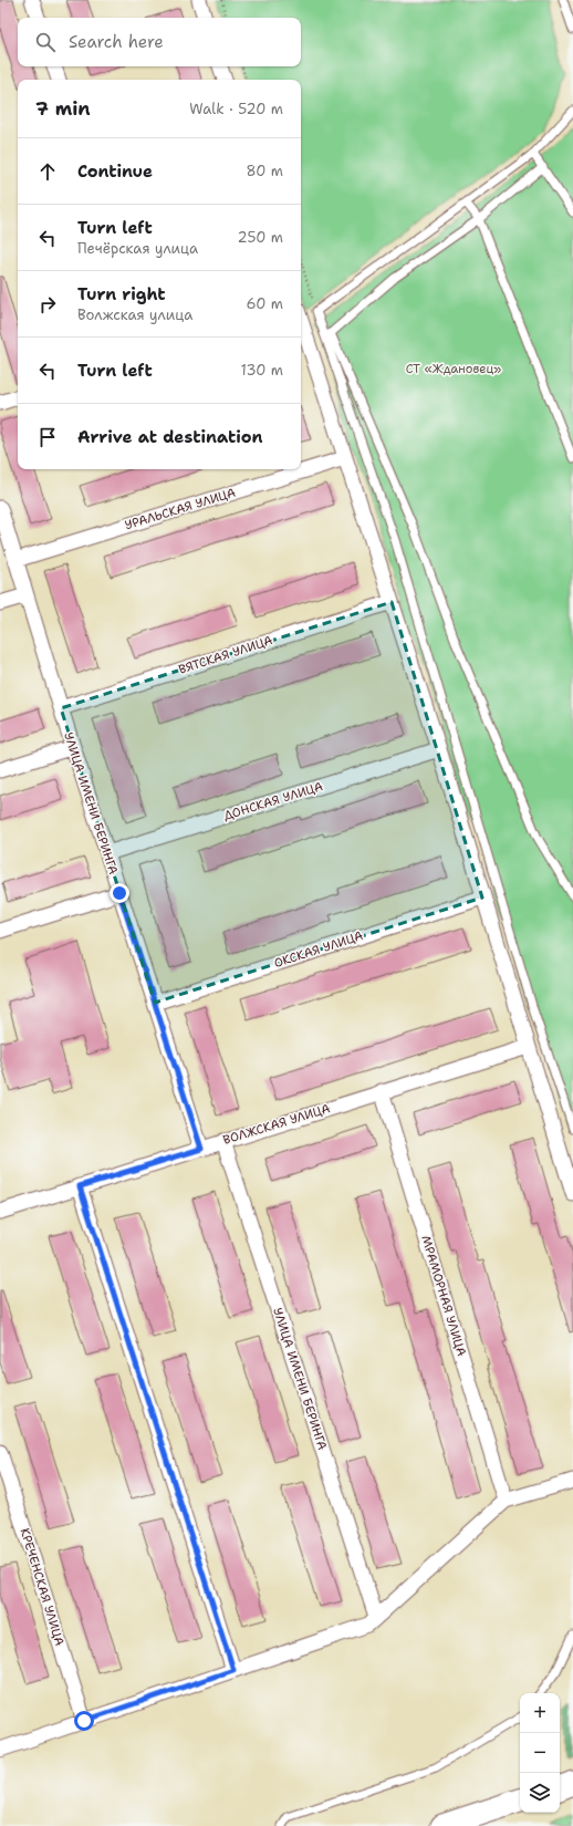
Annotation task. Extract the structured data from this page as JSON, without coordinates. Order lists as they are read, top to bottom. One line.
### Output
{"streets":{"street":["УРАЛЬСКАЯ УЛИЦА","ВЯТСКАЯ УЛИЦА","ДОНСКАЯ УЛИЦА","УЛИЦА ИМЕНИ БЕРИНГА","ОКСКАЯ УЛИЦА","ВОЛЖСКАЯ УЛИЦА","МРАМОРНАЯ УЛИЦА","КРЕЧЕНСКАЯ УЛИЦА"]},"crossings":[["УРАЛЬСКАЯ УЛИЦА","УЛИЦА ИМЕНИ БЕРИНГА"],["ВЯТСКАЯ УЛИЦА","УЛИЦА ИМЕНИ БЕРИНГА"],["ДОНСКАЯ УЛИЦА","УЛИЦА ИМЕНИ БЕРИНГА"],["УЛИЦА ИМЕНИ БЕРИНГА","ОКСКАЯ УЛИЦА"],["УЛИЦА ИМЕНИ БЕРИНГА","ВОЛЖСКАЯ УЛИЦА"],["ВОЛЖСКАЯ УЛИЦА","МРАМОРНАЯ УЛИЦА"]],"parks":["СТ «Ждановец»"],"page":{"search":"Search here","heading":["7 min","Walk · 520 m"],"list":[["Continue","80 m"],["Turn left","Печёрская улица","250 m"],["Turn right","Волжская улица","60 m"],["Turn left","130 m"],"Arrive at destination"],"map_buttons":["+","−"]}}
